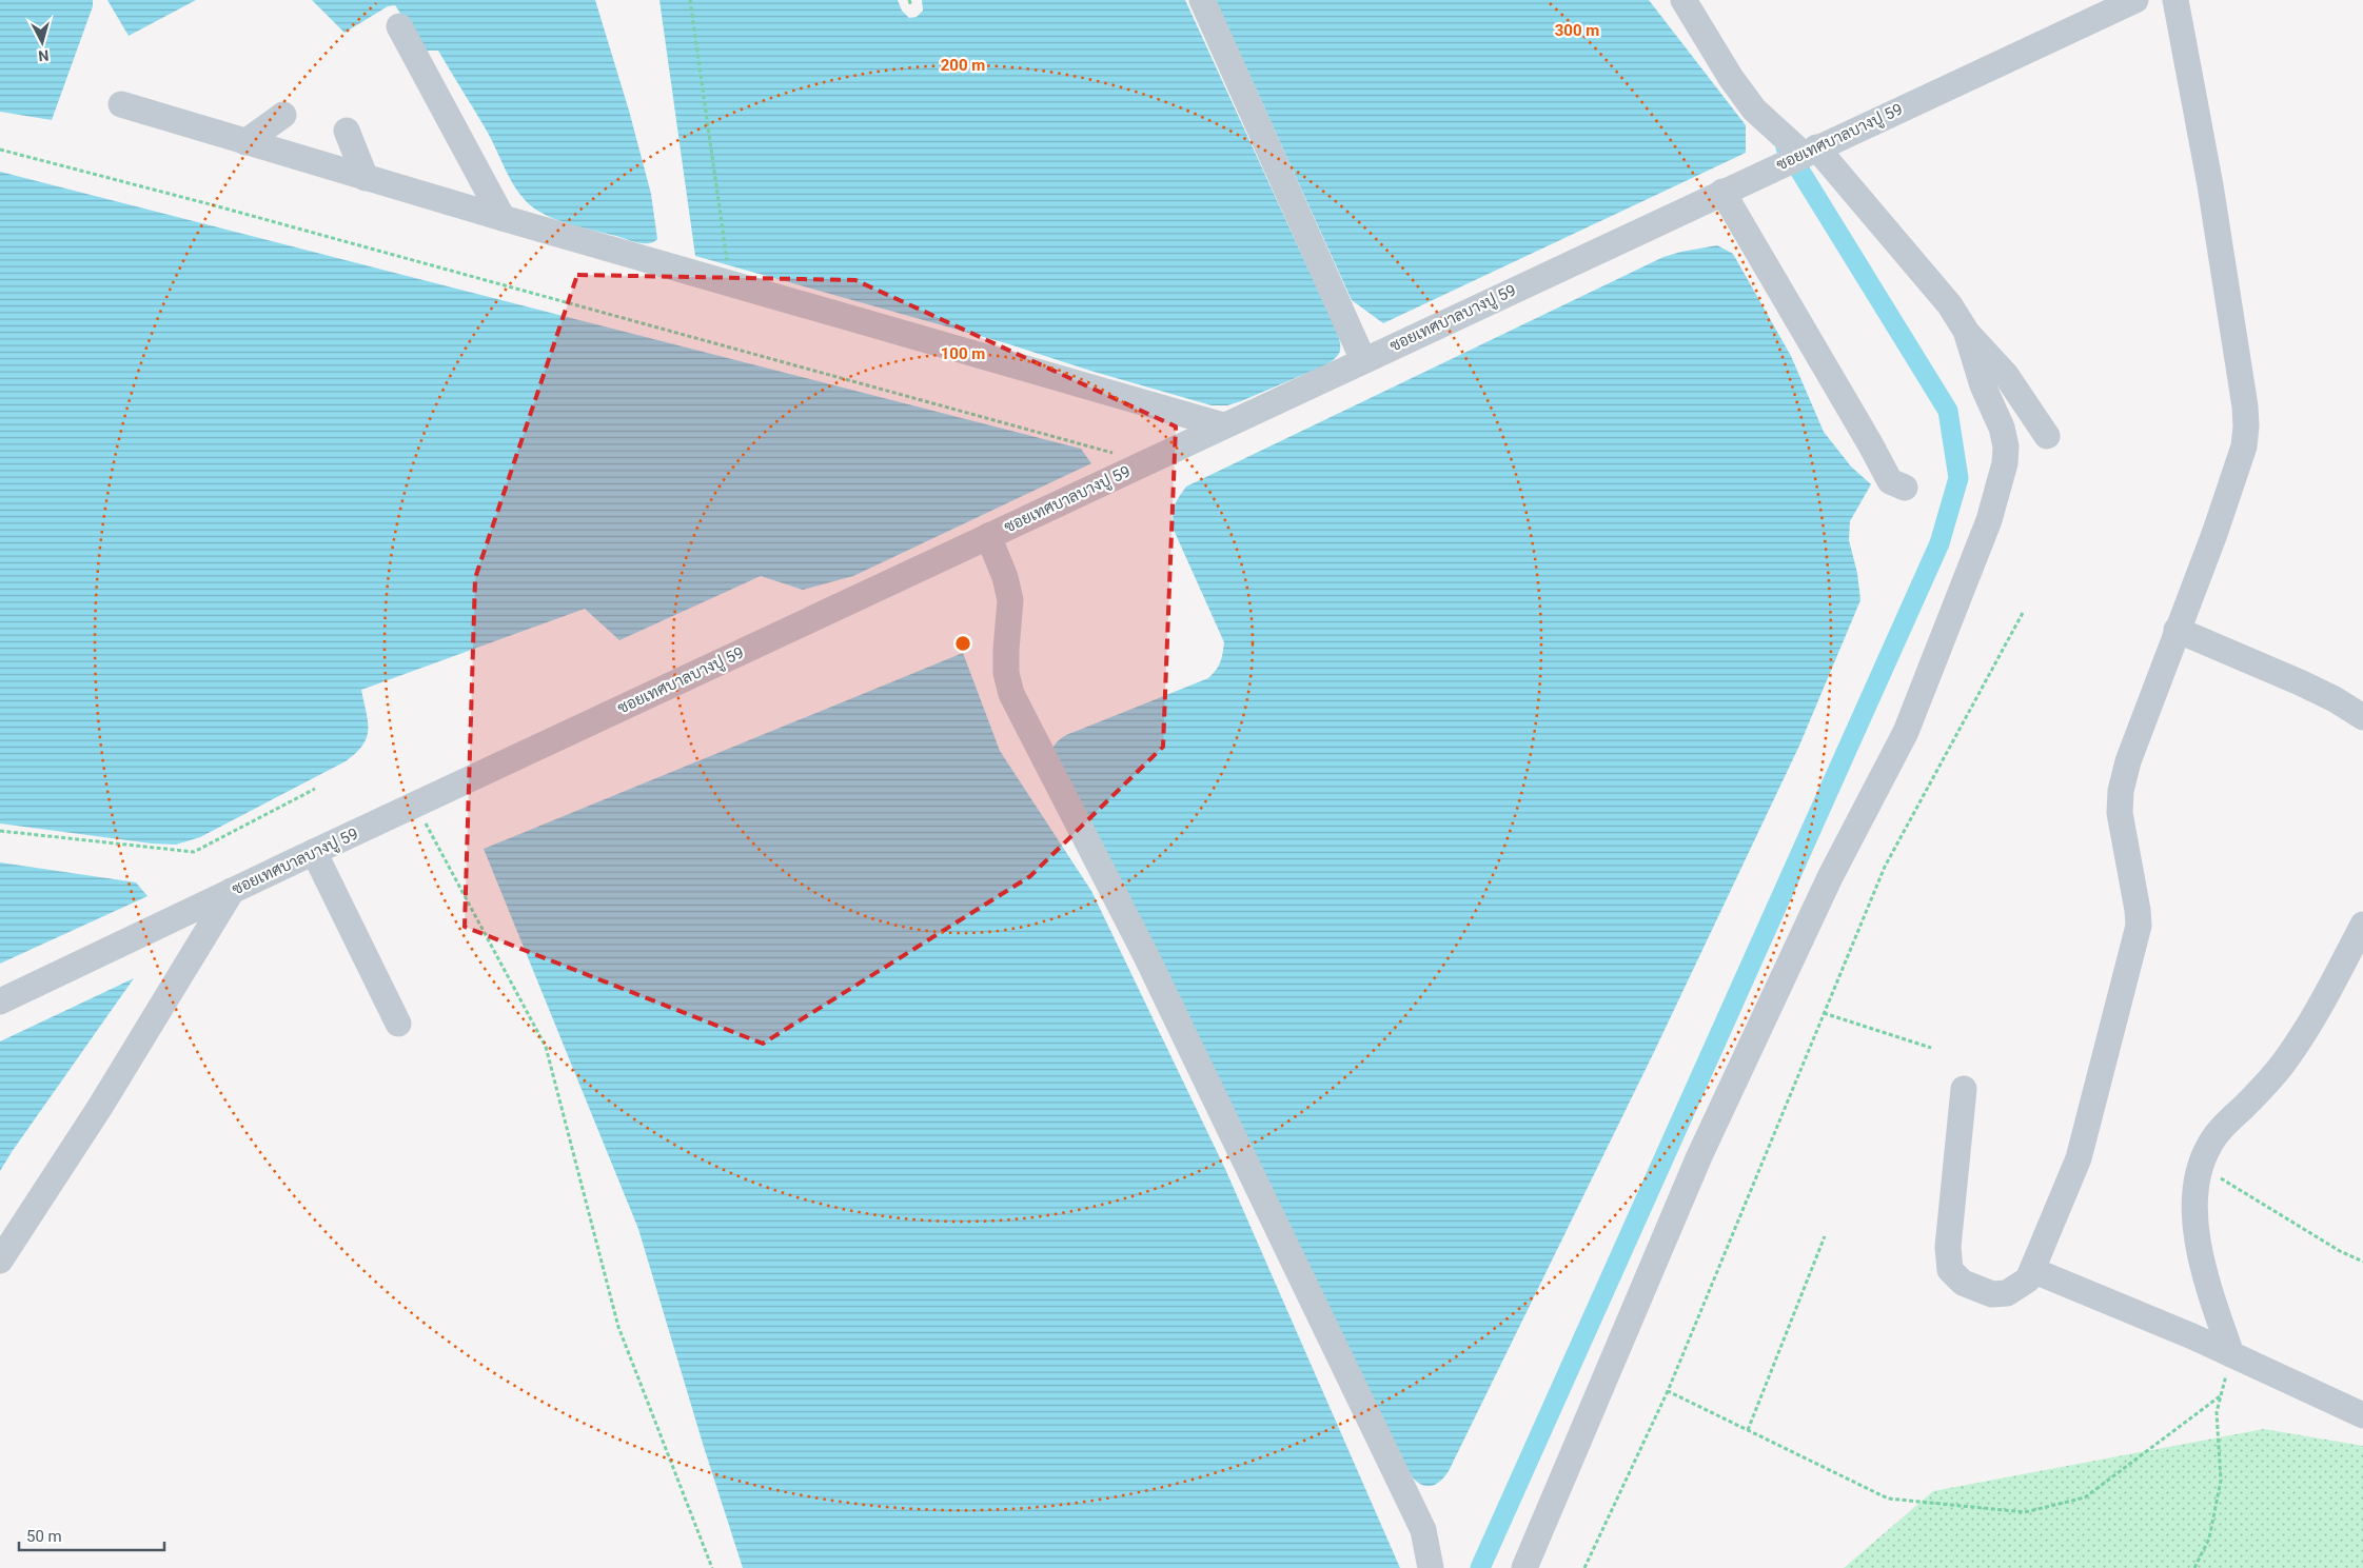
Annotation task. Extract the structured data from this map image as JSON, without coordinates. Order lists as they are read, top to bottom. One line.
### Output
{"streets":{"street":["ซอยเทศบาลบางปู 59"]},"scale_bar":"50 m","north":"bottom","rings":["300 m","200 m","100 m"]}
